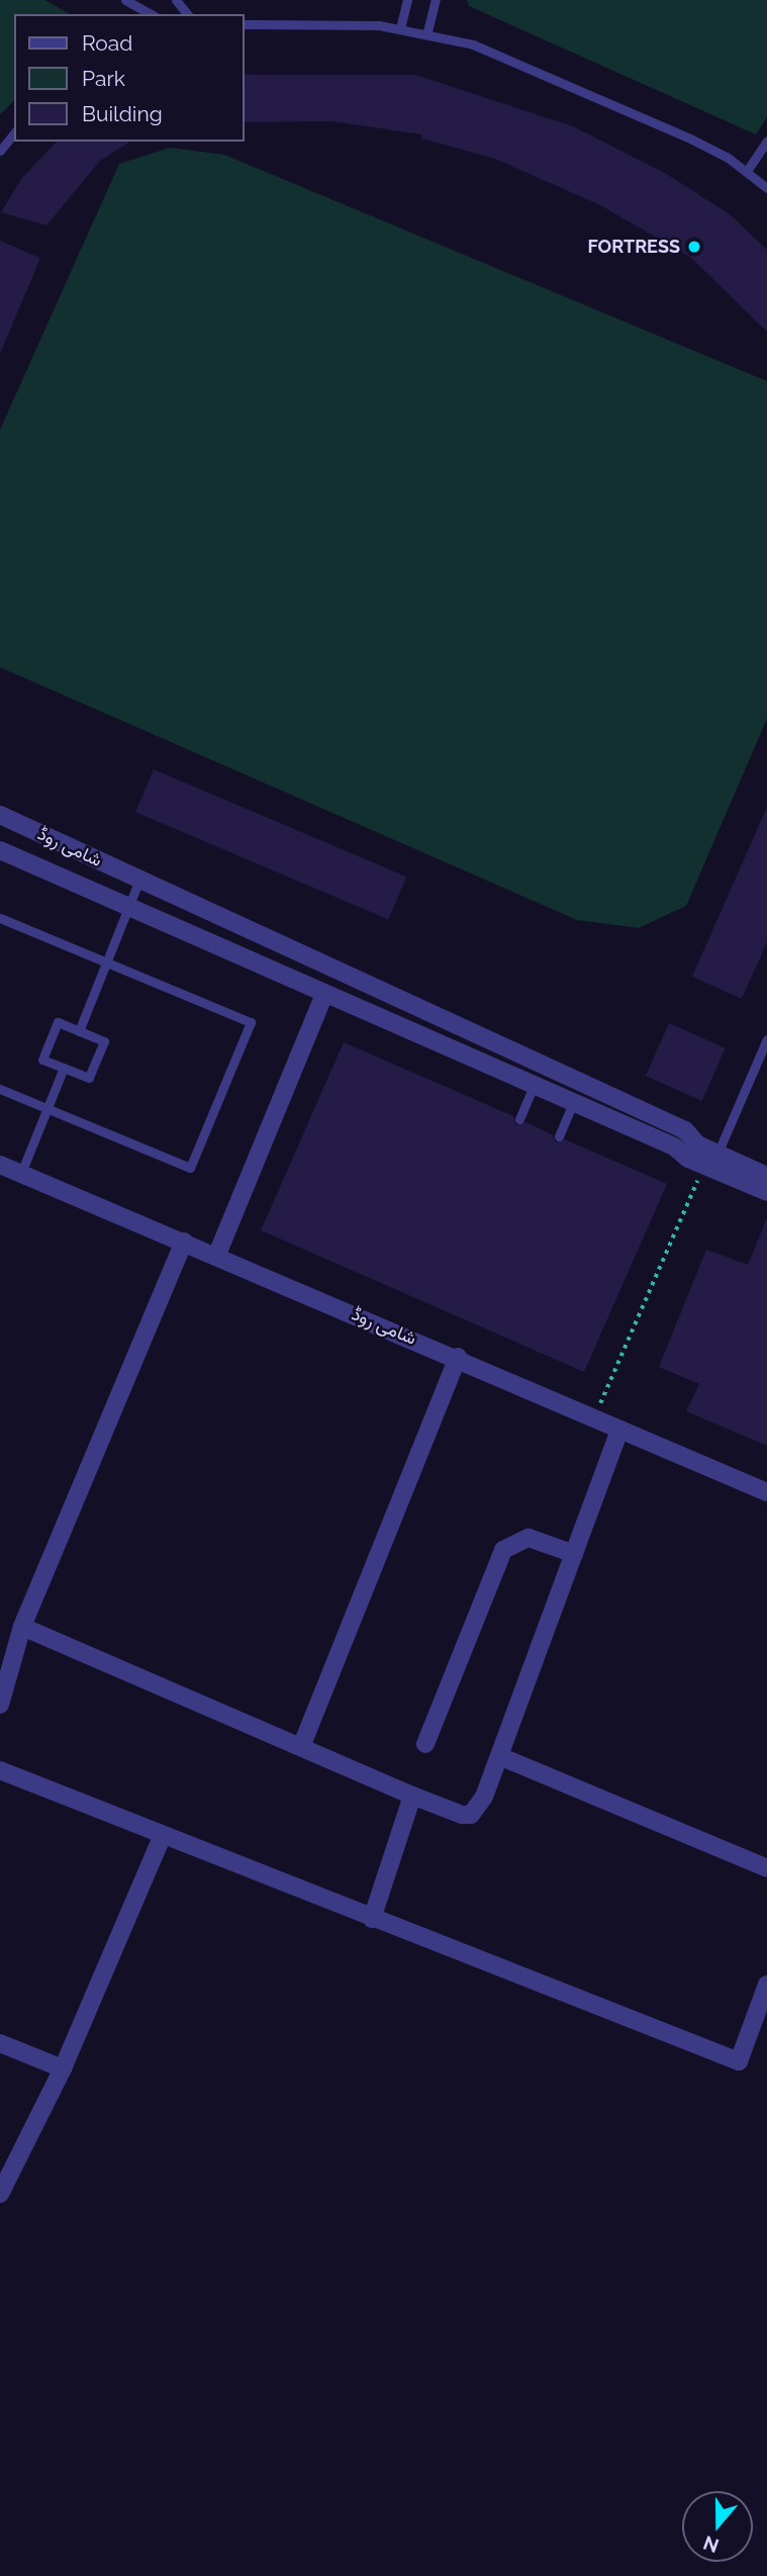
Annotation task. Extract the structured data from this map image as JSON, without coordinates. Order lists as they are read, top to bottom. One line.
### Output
{"streets":{"street":["شامی روڈ"]},"places":["FORTRESS"],"legend":["Road","Park","Building"],"north":"bottom"}
